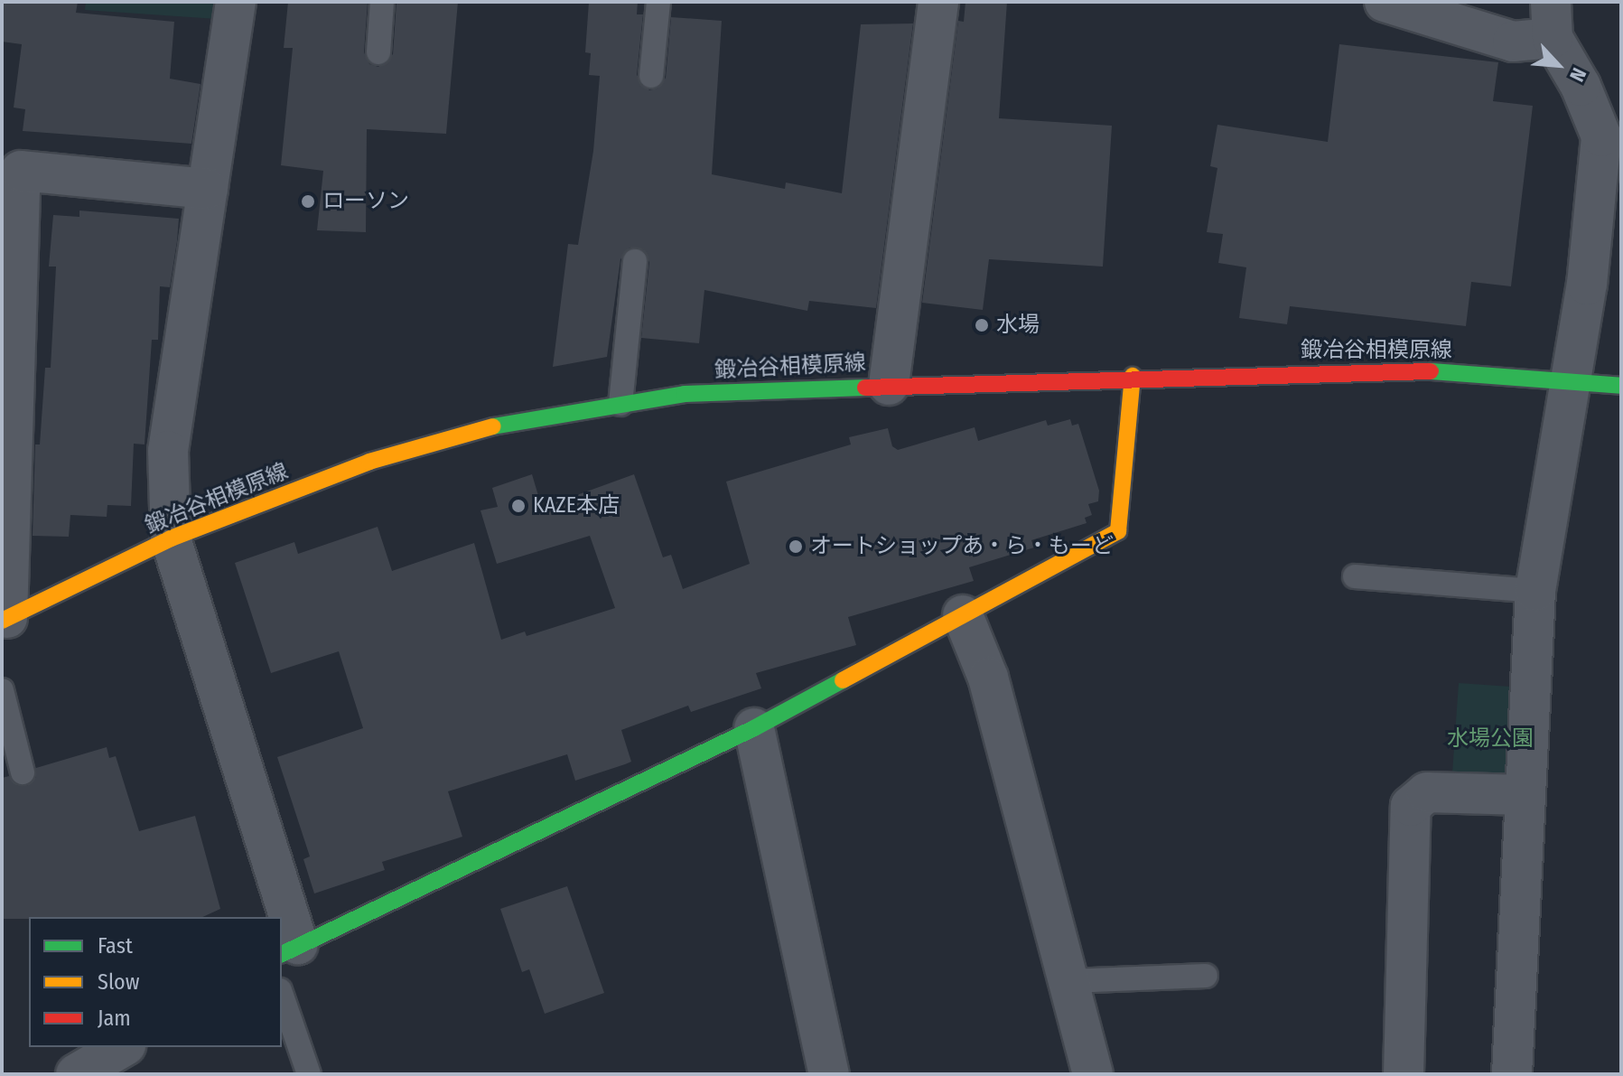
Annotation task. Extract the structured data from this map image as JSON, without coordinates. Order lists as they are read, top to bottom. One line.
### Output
{"streets":{"main road":["鍛冶谷相模原線"]},"parks":["水場公園"],"places":["ローソン","水場","KAZE本店","オートショップあ・ら・もーど"],"legend":["Fast","Slow","Jam"],"north":"bottom right"}
